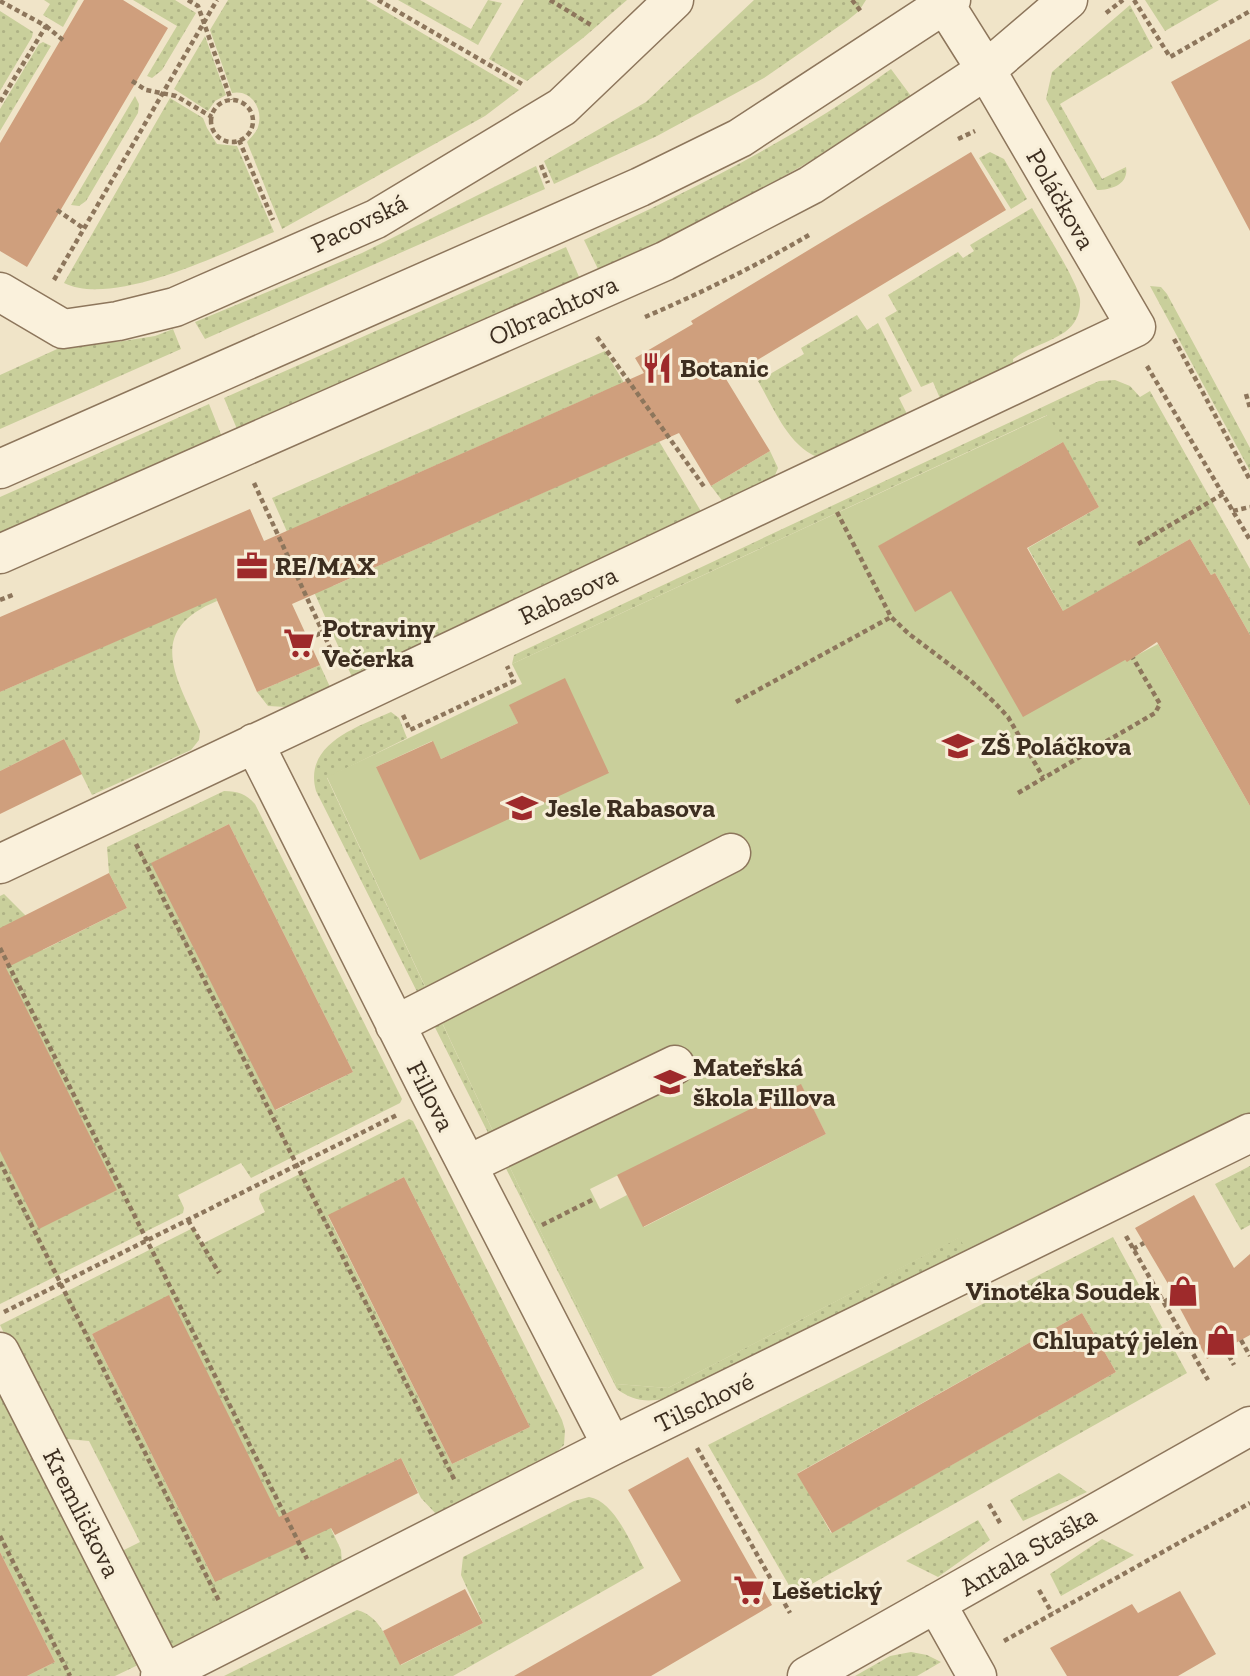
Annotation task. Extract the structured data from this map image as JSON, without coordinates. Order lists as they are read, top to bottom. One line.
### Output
{"streets":{"street":["Poláčkova","Pacovská","Olbrachtova","Rabasova","Fillova","Tilschové","Kremličkova","Antala Staška"]},"crossings":[["Poláčkova","Olbrachtova"],["Poláčkova","Rabasova"],["Rabasova","Fillova"],["Fillova","Tilschové"],["Tilschové","Kremličkova"]],"places":{"restaurant":["Botanic"],"office":["RE/MAX"],"supermarket":["Potraviny Večerka","Lešetický"],"school or university":["ZŠ Poláčkova","Jesle Rabasova","Mateřská škola Fillova"],"shop":["Vinotéka Soudek","Chlupatý jelen"]}}
